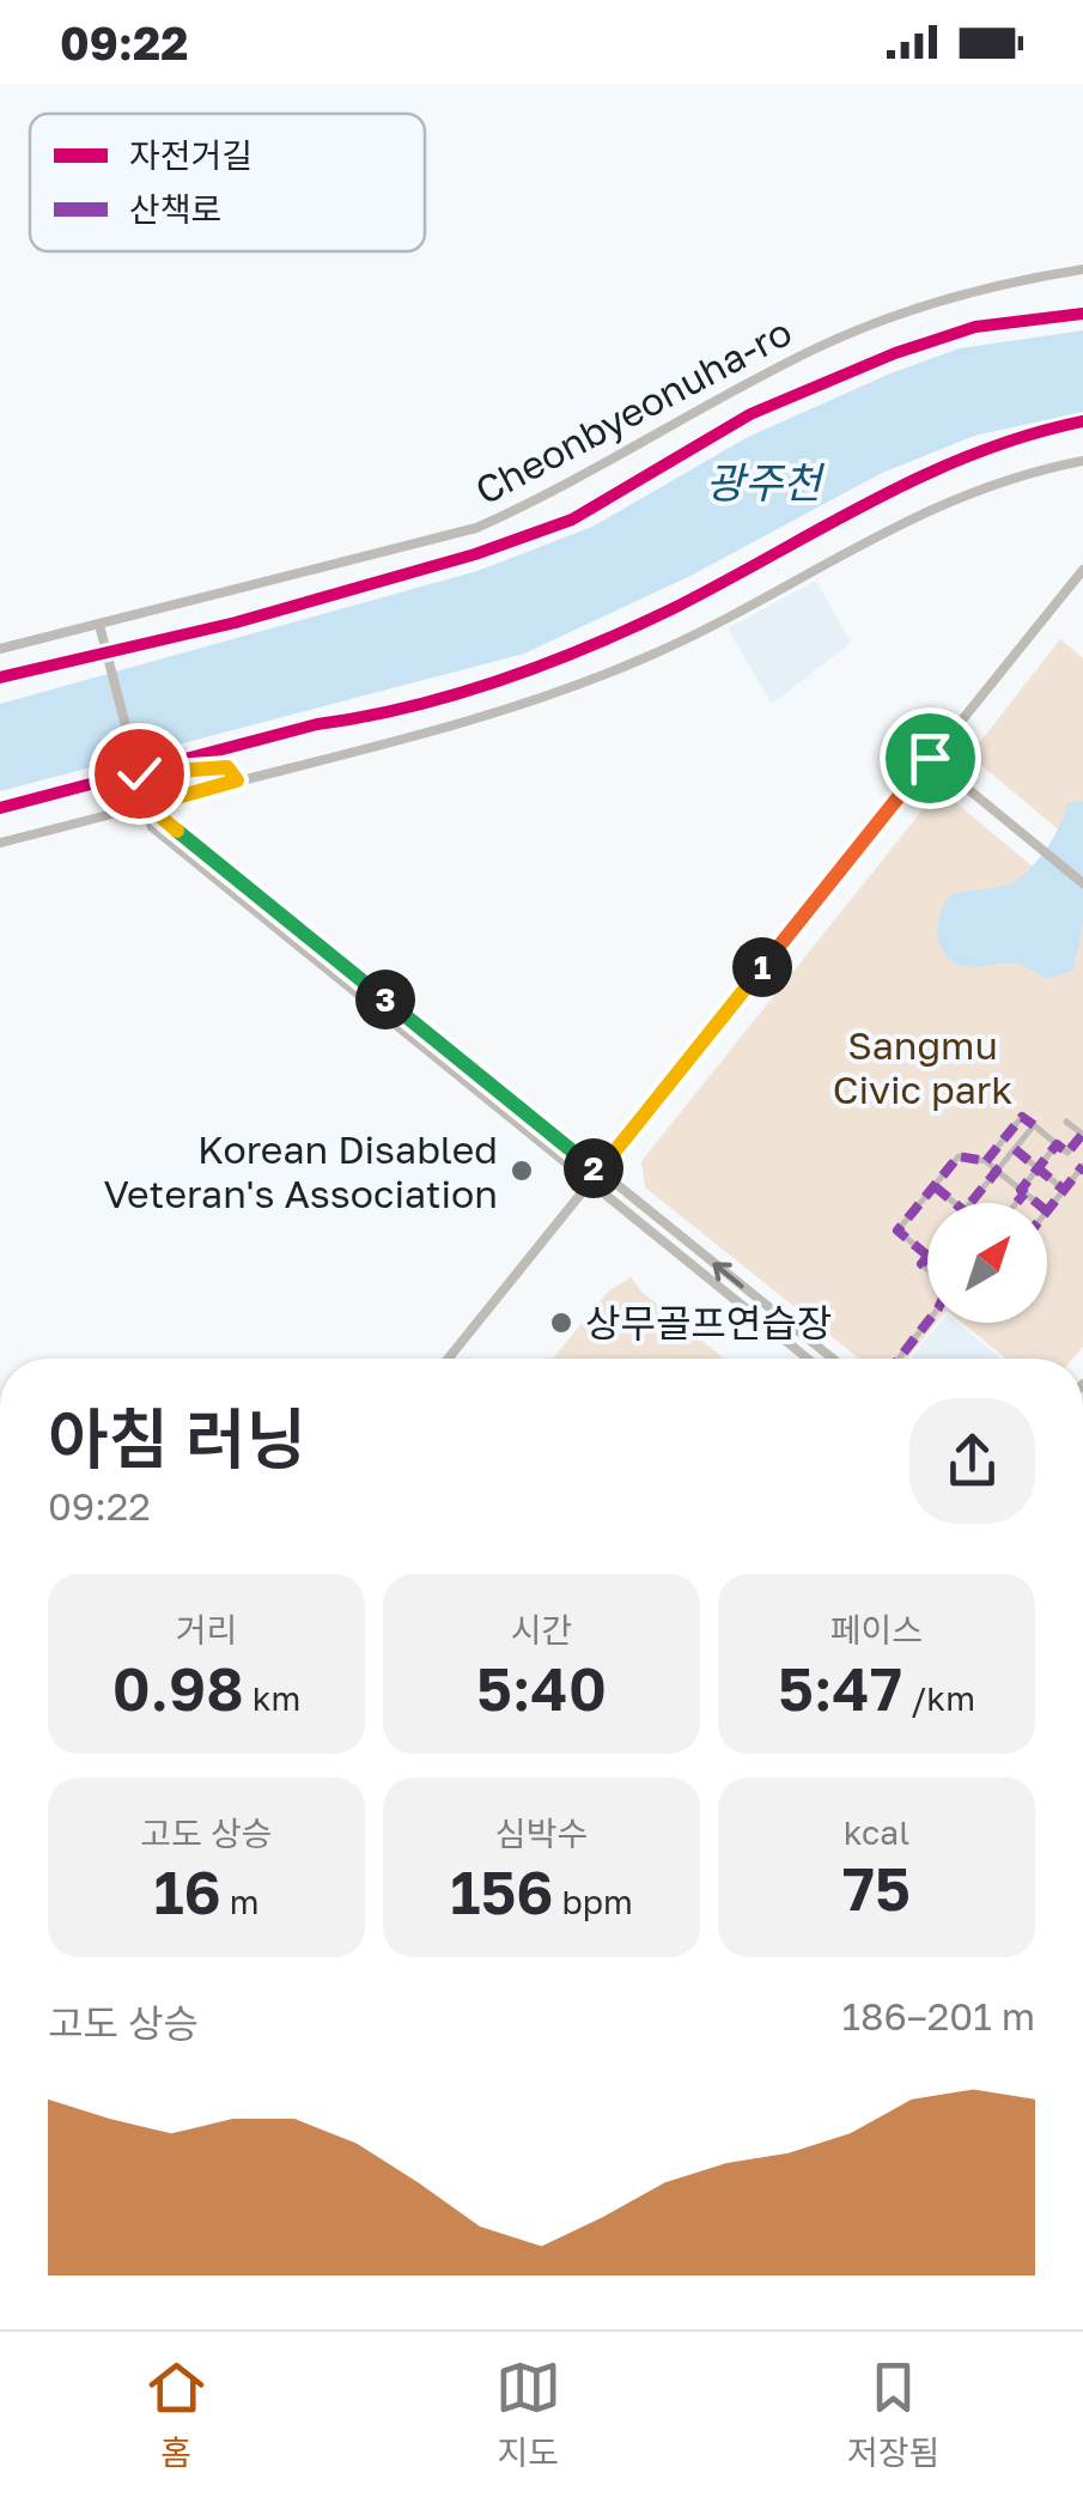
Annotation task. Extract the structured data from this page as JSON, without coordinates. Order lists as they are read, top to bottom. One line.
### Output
{"streets":{"street":["Cheonbyeonuha-ro"]},"water":["광주천"],"parks":["Sangmu Civic park"],"places":["Korean Disabled Veteran's Association","상무골프연습장"],"legend":["자전거길","산책로"],"north":"top right","page":{"status":"09:22","pins":["1","3","2"],"heading":["아침 러닝","09:22"],"stats":[["거리","0.98 km"],["시간","5:40"],["페이스","5:47 /km"],["고도 상승","16 m"],["심박수","156 bpm"],["kcal","75"]],"chart":["고도 상승","186–201 m"],"tabs":["홈","지도","저장됨"]}}
